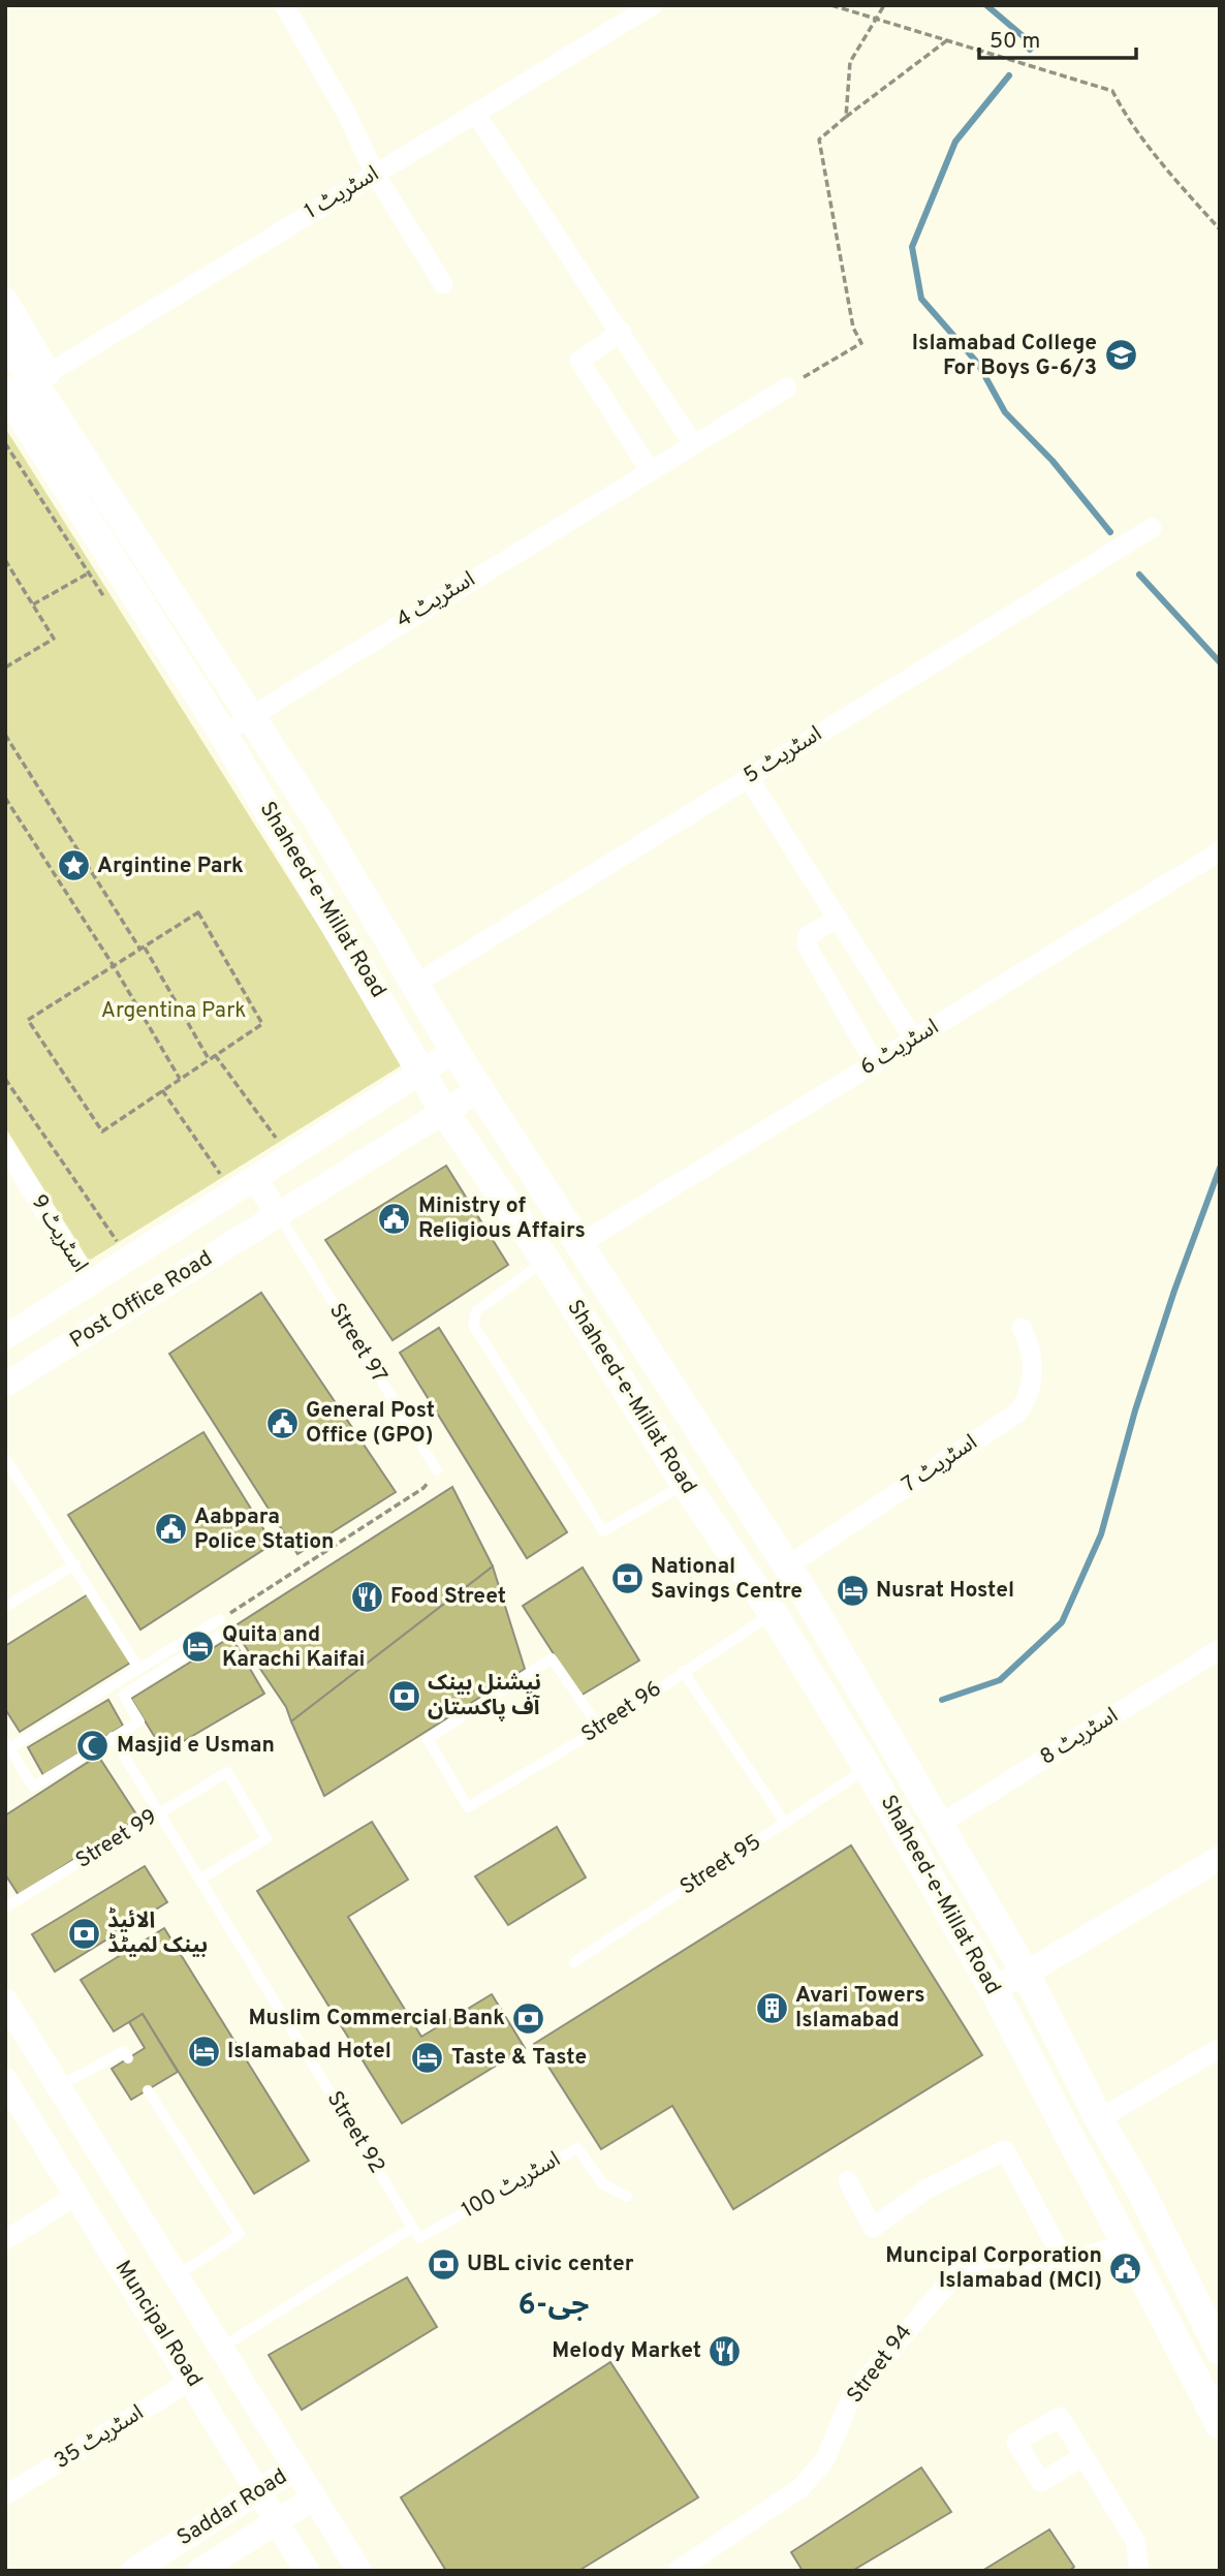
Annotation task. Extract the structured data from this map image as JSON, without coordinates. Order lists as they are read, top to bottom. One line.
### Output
{"streets":{"main road":["Shaheed-e-Millat Road"],"street":["اسٹریٹ 1","اسٹریٹ 4","اسٹریٹ 5","اسٹریٹ 6","اسٹریٹ 9","Post Office Road","اسٹریٹ 7","اسٹریٹ 8","Muncipal Road","Street 94","اسٹریٹ 35","Saddar Road"],"lane":["Street 97","Street 96","Street 99","Street 95","Street 92","اسٹریٹ 100"]},"crossings":[["اسٹریٹ 1","Shaheed-e-Millat Road"],["اسٹریٹ 4","Shaheed-e-Millat Road"],["اسٹریٹ 5","Shaheed-e-Millat Road"],["Shaheed-e-Millat Road","اسٹریٹ 6"],["Shaheed-e-Millat Road","Post Office Road"],["Shaheed-e-Millat Road","اسٹریٹ 7"],["Shaheed-e-Millat Road","Street 96"],["Shaheed-e-Millat Road","اسٹریٹ 8"],["Shaheed-e-Millat Road","Street 95"],["Shaheed-e-Millat Road","Street 94"],["اسٹریٹ 9","Post Office Road"],["Post Office Road","Street 97"],["Street 99","Street 92"],["Street 92","اسٹریٹ 100"],["Muncipal Road","اسٹریٹ 35"],["Muncipal Road","Saddar Road"]],"districts":["جی-6"],"parks":["Argentina Park"],"places":{"school or university":["Islamabad College For Boys G-6/3"],"place":["Argintine Park"],"public building":["Ministry of Religious Affairs","General Post Office (GPO)","Aabpara Police Station","Muncipal Corporation Islamabad (MCI)"],"bank":["National Savings Centre","نیشنل بینک آف پاکستان","الائیڈ بینک لمیٹڈ","Muslim Commercial Bank","UBL civic center"],"hotel":["Nusrat Hostel","Quita and Karachi Kaifai","Islamabad Hotel","Taste & Taste"],"restaurant":["Food Street","Melody Market"],"mosque":["Masjid e Usman"],"building":["Avari Towers Islamabad"]},"scale_bar":"50 m"}
